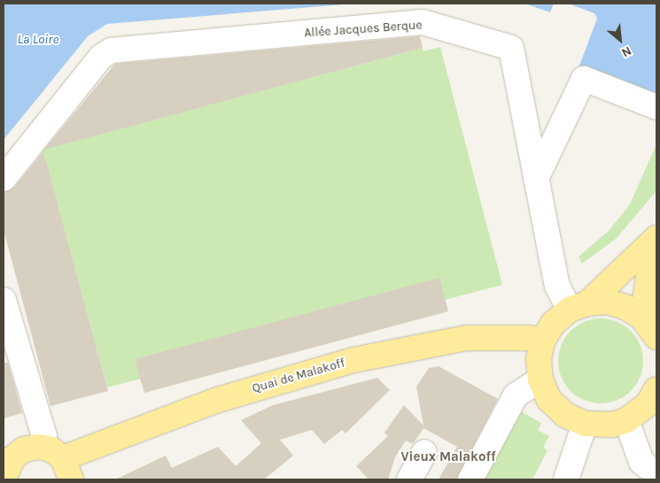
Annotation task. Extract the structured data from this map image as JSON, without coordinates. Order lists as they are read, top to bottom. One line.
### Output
{"streets":{"main road":["Quai de Malakoff"],"street":["Allée Jacques Berque"]},"districts":["Vieux Malakoff"],"water":["La Loire"],"north":"bottom right"}
